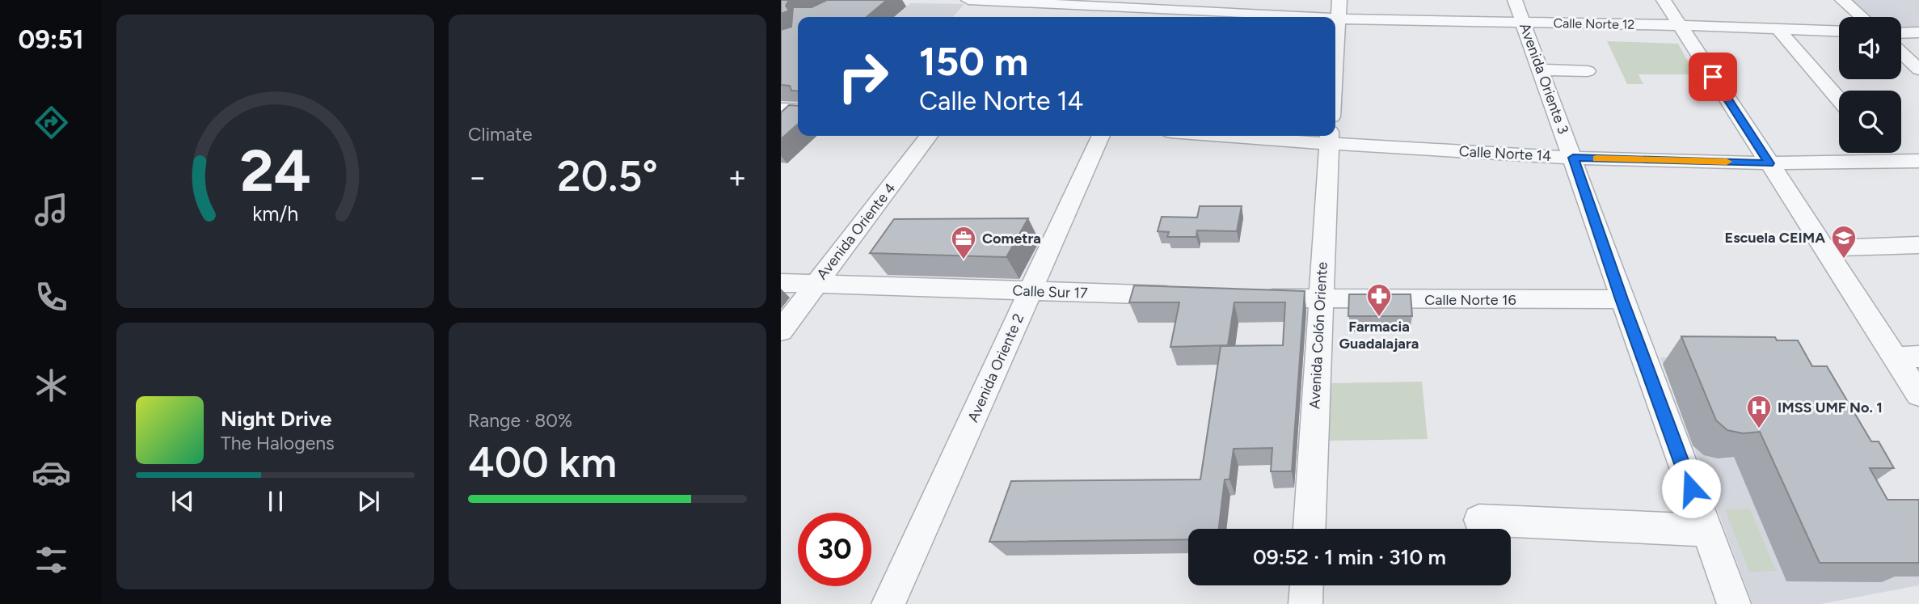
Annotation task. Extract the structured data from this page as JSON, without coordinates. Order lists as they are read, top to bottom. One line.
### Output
{"streets":{"street":["Calle Norte 12","Avenida Oriente 3","Calle Norte 14","Avenida Oriente 4","Calle Sur 17","Calle Norte 16","Avenida Colón Oriente","Avenida Oriente 2"]},"crossings":[["Calle Norte 12","Avenida Oriente 3"],["Avenida Oriente 3","Calle Norte 14"],["Avenida Oriente 3","Calle Norte 16"],["Calle Norte 14","Avenida Colón Oriente"],["Avenida Oriente 4","Calle Sur 17"],["Calle Sur 17","Avenida Oriente 2"],["Calle Norte 16","Avenida Colón Oriente"]],"places":{"school or university":["Escuela CEIMA"],"office":["Cometra"],"pharmacy":["Farmacia Guadalajara"],"hospital":["IMSS UMF No. 1"]},"page":{"tabs":"09:51","tile":["Climate",["Range · 80%","400 km"]],"turn":["150 m","Calle Norte 14"],"heat":["−","20.5°","+"],"song":["Night Drive","The Halogens"],"limit":"30","trip":"09:52 · 1 min · 310 m","gauge":["24","km/h"]}}
